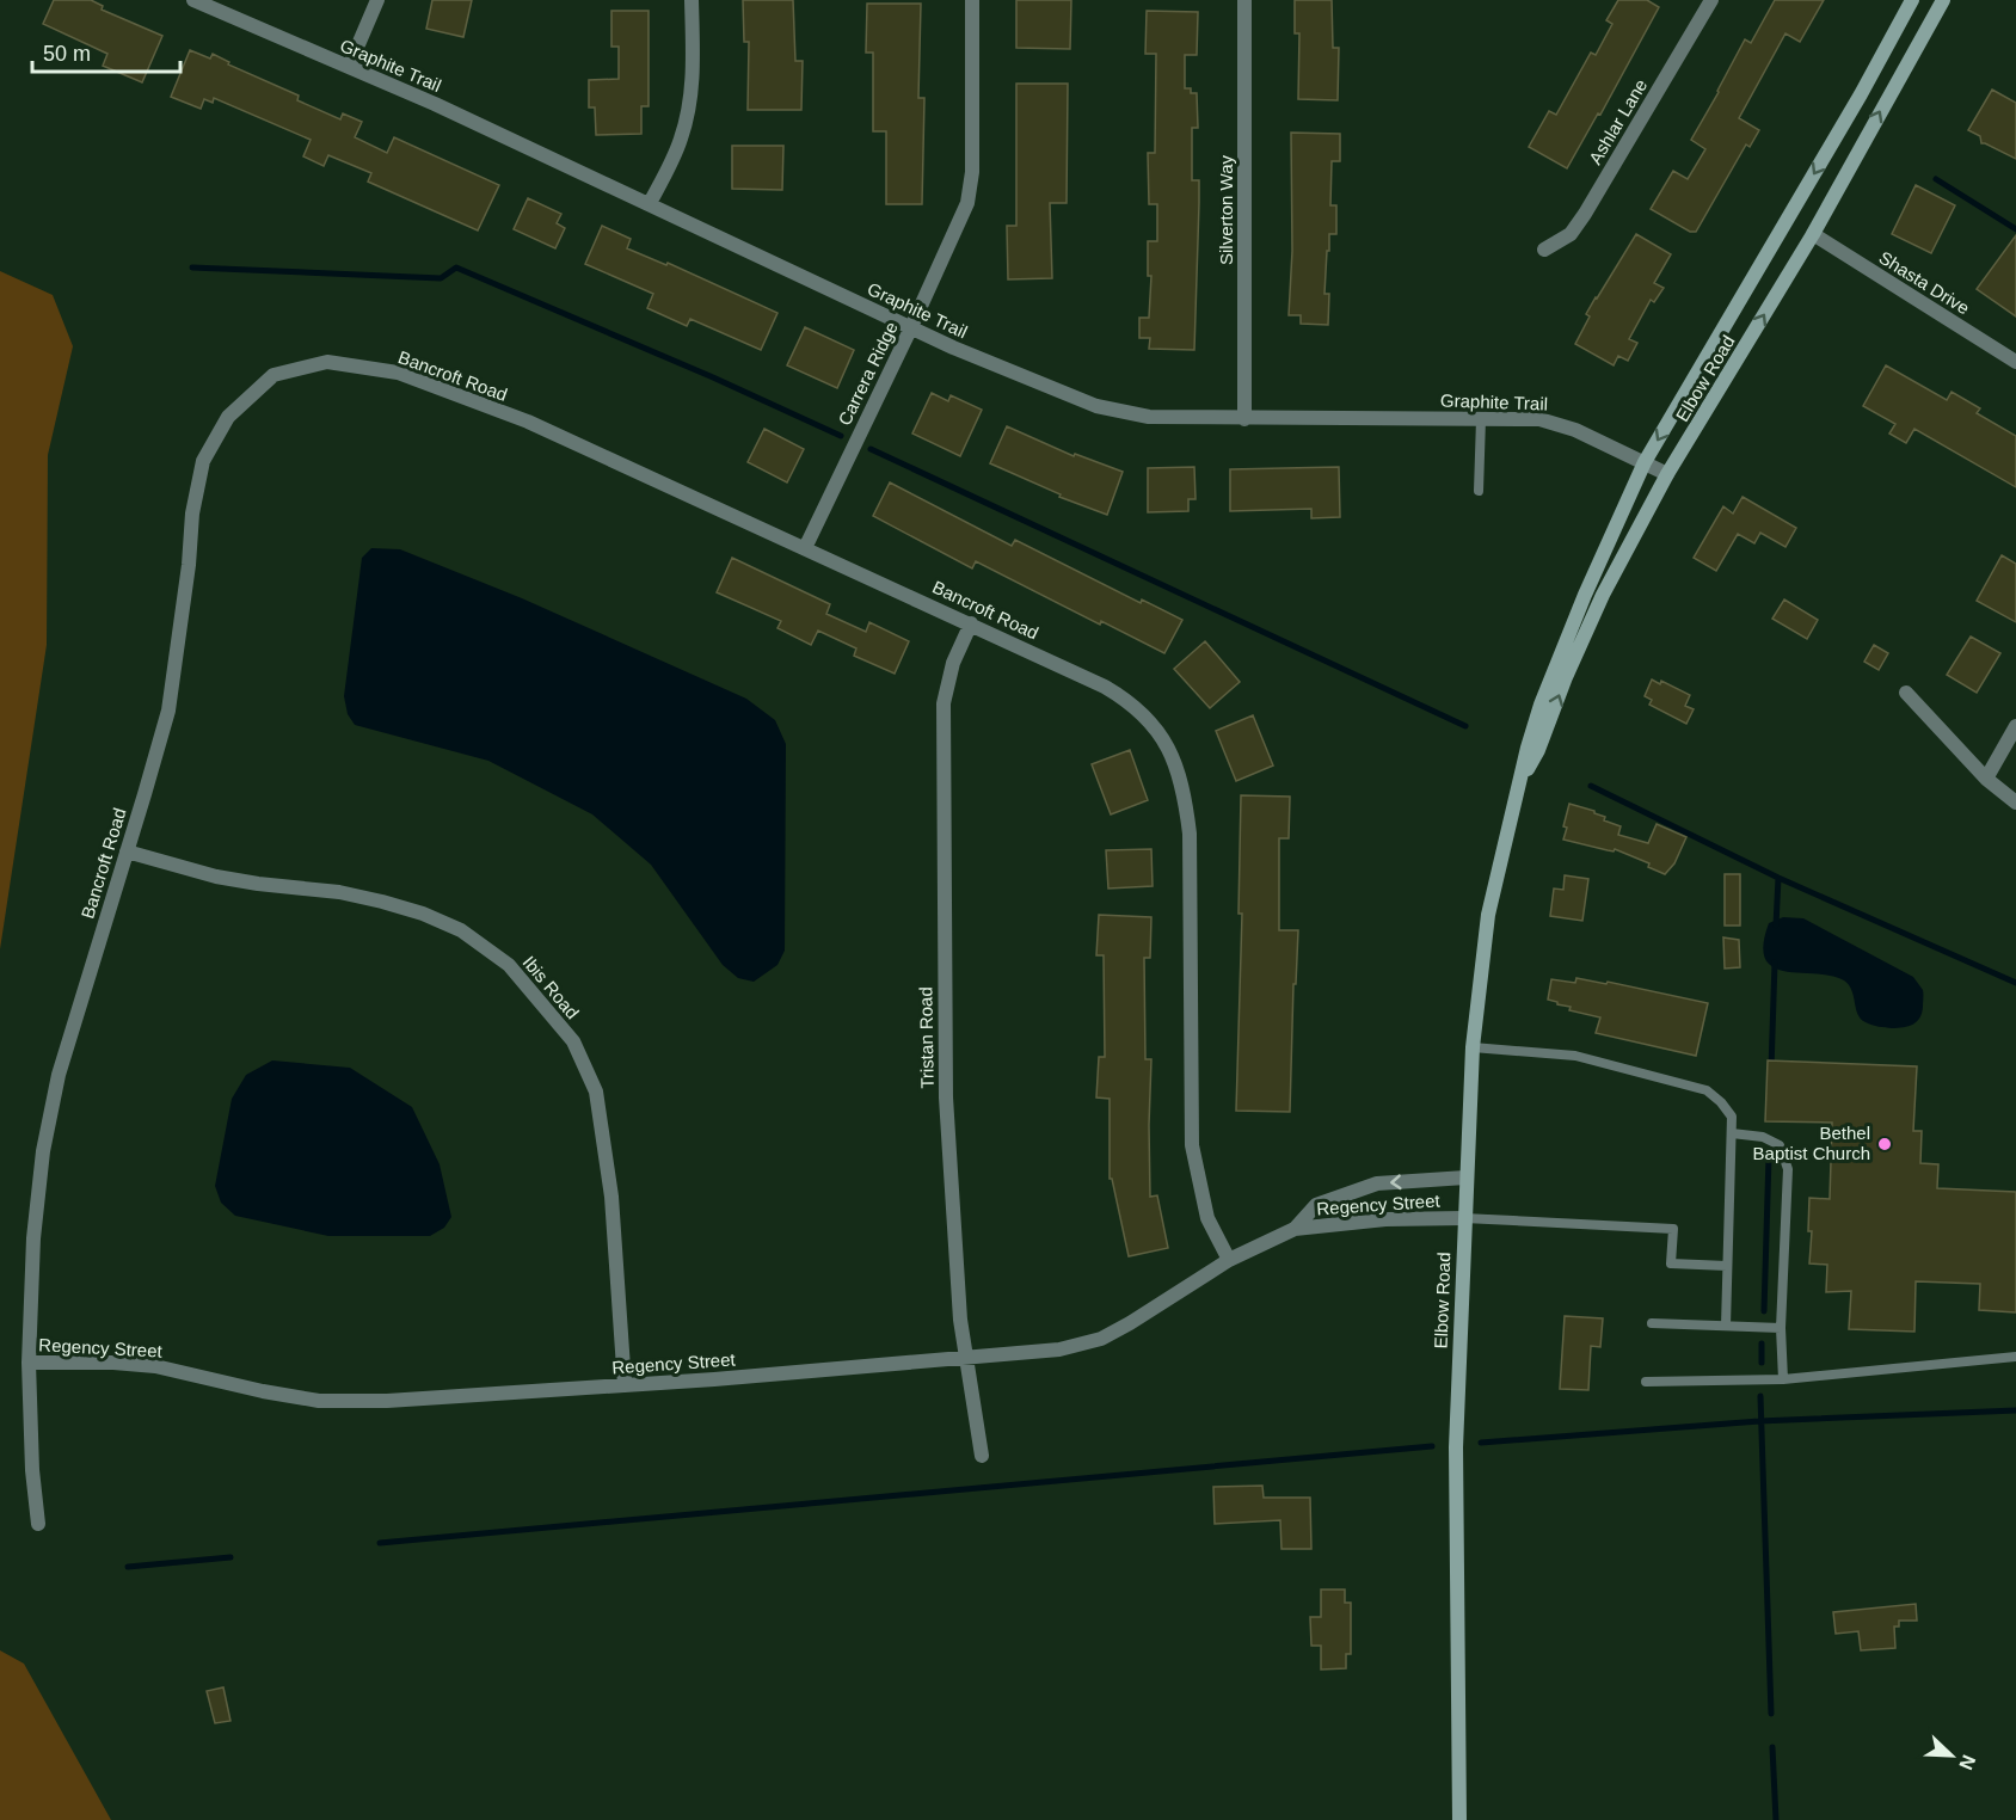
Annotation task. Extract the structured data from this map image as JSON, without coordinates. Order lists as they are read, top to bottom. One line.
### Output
{"streets":{"main road":["Elbow Road"],"street":["Graphite Trail","Ashlar Lane","Silverton Way","Shasta Drive","Carrera Ridge","Bancroft Road","Ibis Road","Tristan Road","Regency Street"]},"crossings":[["Graphite Trail","Silverton Way"],["Graphite Trail","Carrera Ridge"],["Graphite Trail","Elbow Road"],["Shasta Drive","Elbow Road"],["Carrera Ridge","Bancroft Road"],["Bancroft Road","Ibis Road"],["Bancroft Road","Tristan Road"],["Bancroft Road","Regency Street"],["Elbow Road","Regency Street"],["Ibis Road","Regency Street"],["Tristan Road","Regency Street"]],"places":["Bethel Baptist Church"],"scale_bar":"50 m","north":"bottom right"}
